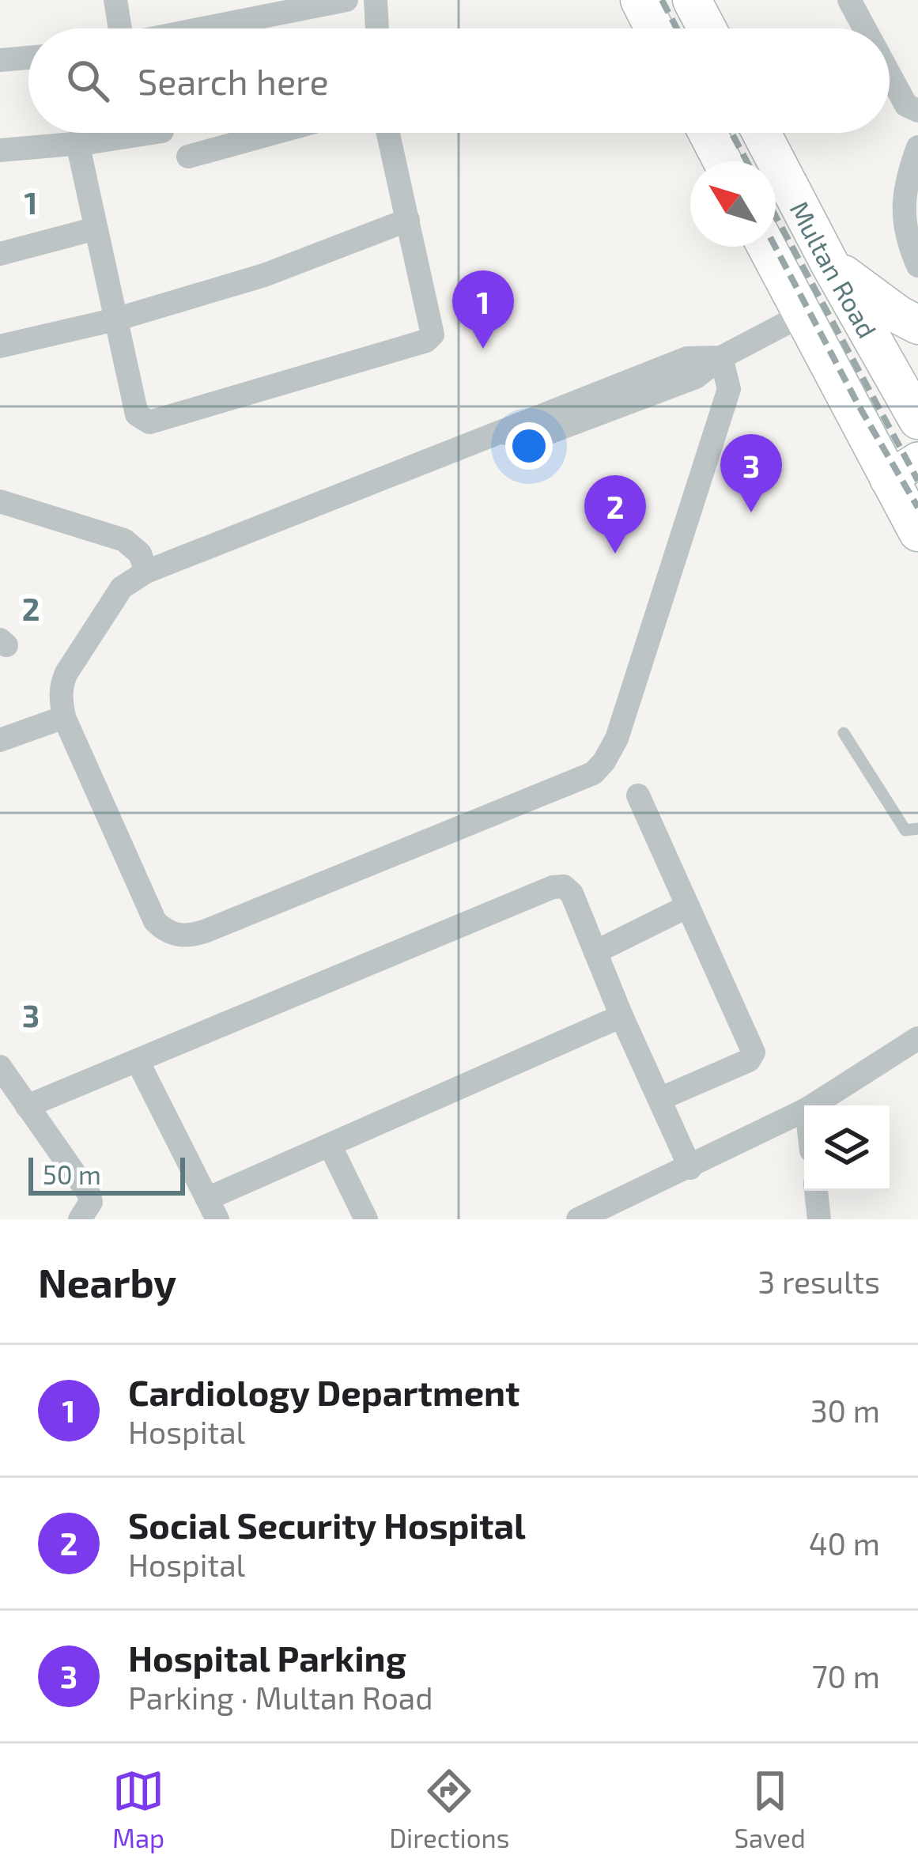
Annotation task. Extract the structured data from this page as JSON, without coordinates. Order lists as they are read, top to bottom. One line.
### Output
{"streets":{"main road":["Multan Road"]},"scale_bar":"50 m","north":"top left","page":{"search":"Search here","pins":["1","3","2"],"scale":"50 m","heading":["Nearby","3 results"],"list":[{"mark":"1","name":"Cardiology Department","note":"Hospital","value":"30 m"},{"mark":"2","name":"Social Security Hospital","note":"Hospital","value":"40 m"},{"mark":"3","name":"Hospital Parking","note":"Parking · Multan Road","value":"70 m"}],"nav":["Map","Directions","Saved"]},"grid":{"rows":["1","2","3"]}}
